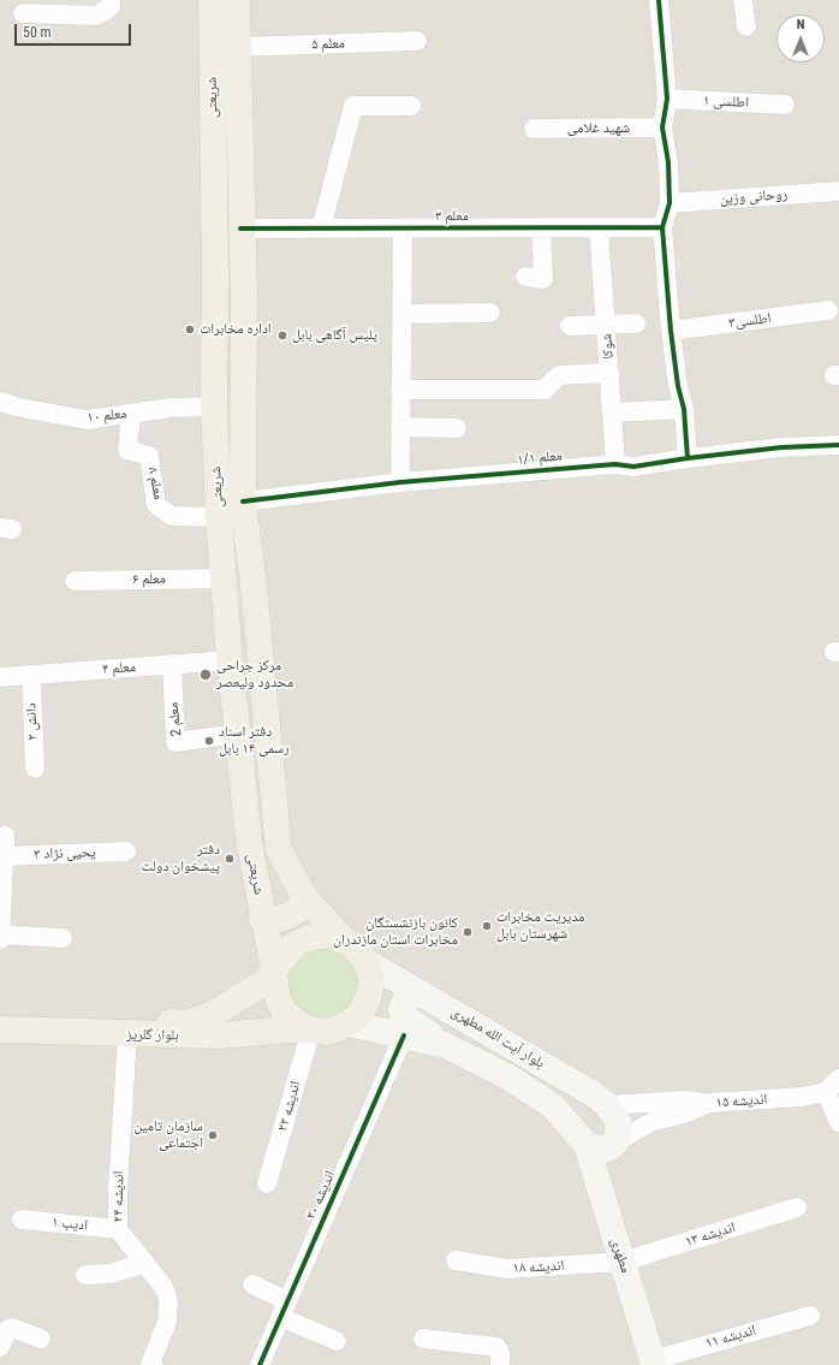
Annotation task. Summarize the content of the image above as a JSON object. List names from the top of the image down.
{
  "streets": {
    "main road": [
      "شریعتی",
      "بلوار گلریز",
      "بلوار آیت الله مطهری",
      "مطهری"
    ],
    "street": [
      "معلم ۵",
      "اطلسی ۱",
      "شهید غلامی",
      "روحانی وزین",
      "معلم ۳",
      "اطلسی۳",
      "شوکا",
      "معلم ۱۰",
      "معلم ۱/۱",
      "معلم ۸",
      "معلم ۶",
      "معلم ۴",
      "معلم 2",
      "دانش ۲",
      "یحیی نژاد ۳",
      "اندیشه ۱۵",
      "اندیشه ۲۲",
      "اندیشه ۲۰",
      "اندیشه ۲۴",
      "ادیب ۱",
      "اندیشه ١٣",
      "اندیشه ۱۸",
      "اندیشه ۱۱"
    ]
  },
  "crossings": [
    ["معلم ۵", "شریعتی"],
    ["شریعتی", "معلم ۳"],
    ["شریعتی", "معلم ۱۰"],
    ["شریعتی", "معلم ۱/۱"],
    ["شریعتی", "معلم ۸"],
    ["شریعتی", "معلم ۶"],
    ["شریعتی", "معلم ۴"],
    ["شریعتی", "معلم 2"],
    ["شریعتی", "بلوار گلریز"],
    ["شریعتی", "بلوار آیت الله مطهری"],
    ["شریعتی", "اندیشه ۲۲"],
    ["معلم ۳", "شوکا"],
    ["شوکا", "معلم ۱/۱"],
    ["معلم ۱۰", "معلم ۸"],
    ["معلم ۴", "معلم 2"],
    ["معلم ۴", "دانش ۲"],
    ["بلوار گلریز", "بلوار آیت الله مطهری"],
    ["بلوار گلریز", "اندیشه ۲۲"],
    ["بلوار گلریز", "اندیشه ۲۴"],
    ["بلوار آیت الله مطهری", "اندیشه ۱۵"],
    ["بلوار آیت الله مطهری", "اندیشه ۲۲"],
    ["بلوار آیت الله مطهری", "اندیشه ۲۰"],
    ["بلوار آیت الله مطهری", "مطهری"],
    ["اندیشه ۱۵", "مطهری"],
    ["اندیشه ۲۴", "ادیب ۱"],
    ["اندیشه ١٣", "مطهری"],
    ["اندیشه ١٣", "اندیشه ۱۸"],
    ["مطهری", "اندیشه ۱۸"],
    ["مطهری", "اندیشه ۱۱"]
  ],
  "places": [
    "اداره مخابرات",
    "پلیس آگاهی بابل",
    "مرکز جراحی محدود ولیعصر",
    "دفتر اسناد رسمی ۱۴ بابل",
    "دفتر پیشخوان دولت",
    "مدیریت مخابرات شهرستان بابل",
    "کانون بازنشستگان مخابرات استان مازندران",
    "سازمان تامین اجتماعی"
  ],
  "scale_bar": "50 m",
  "north": "top"
}
